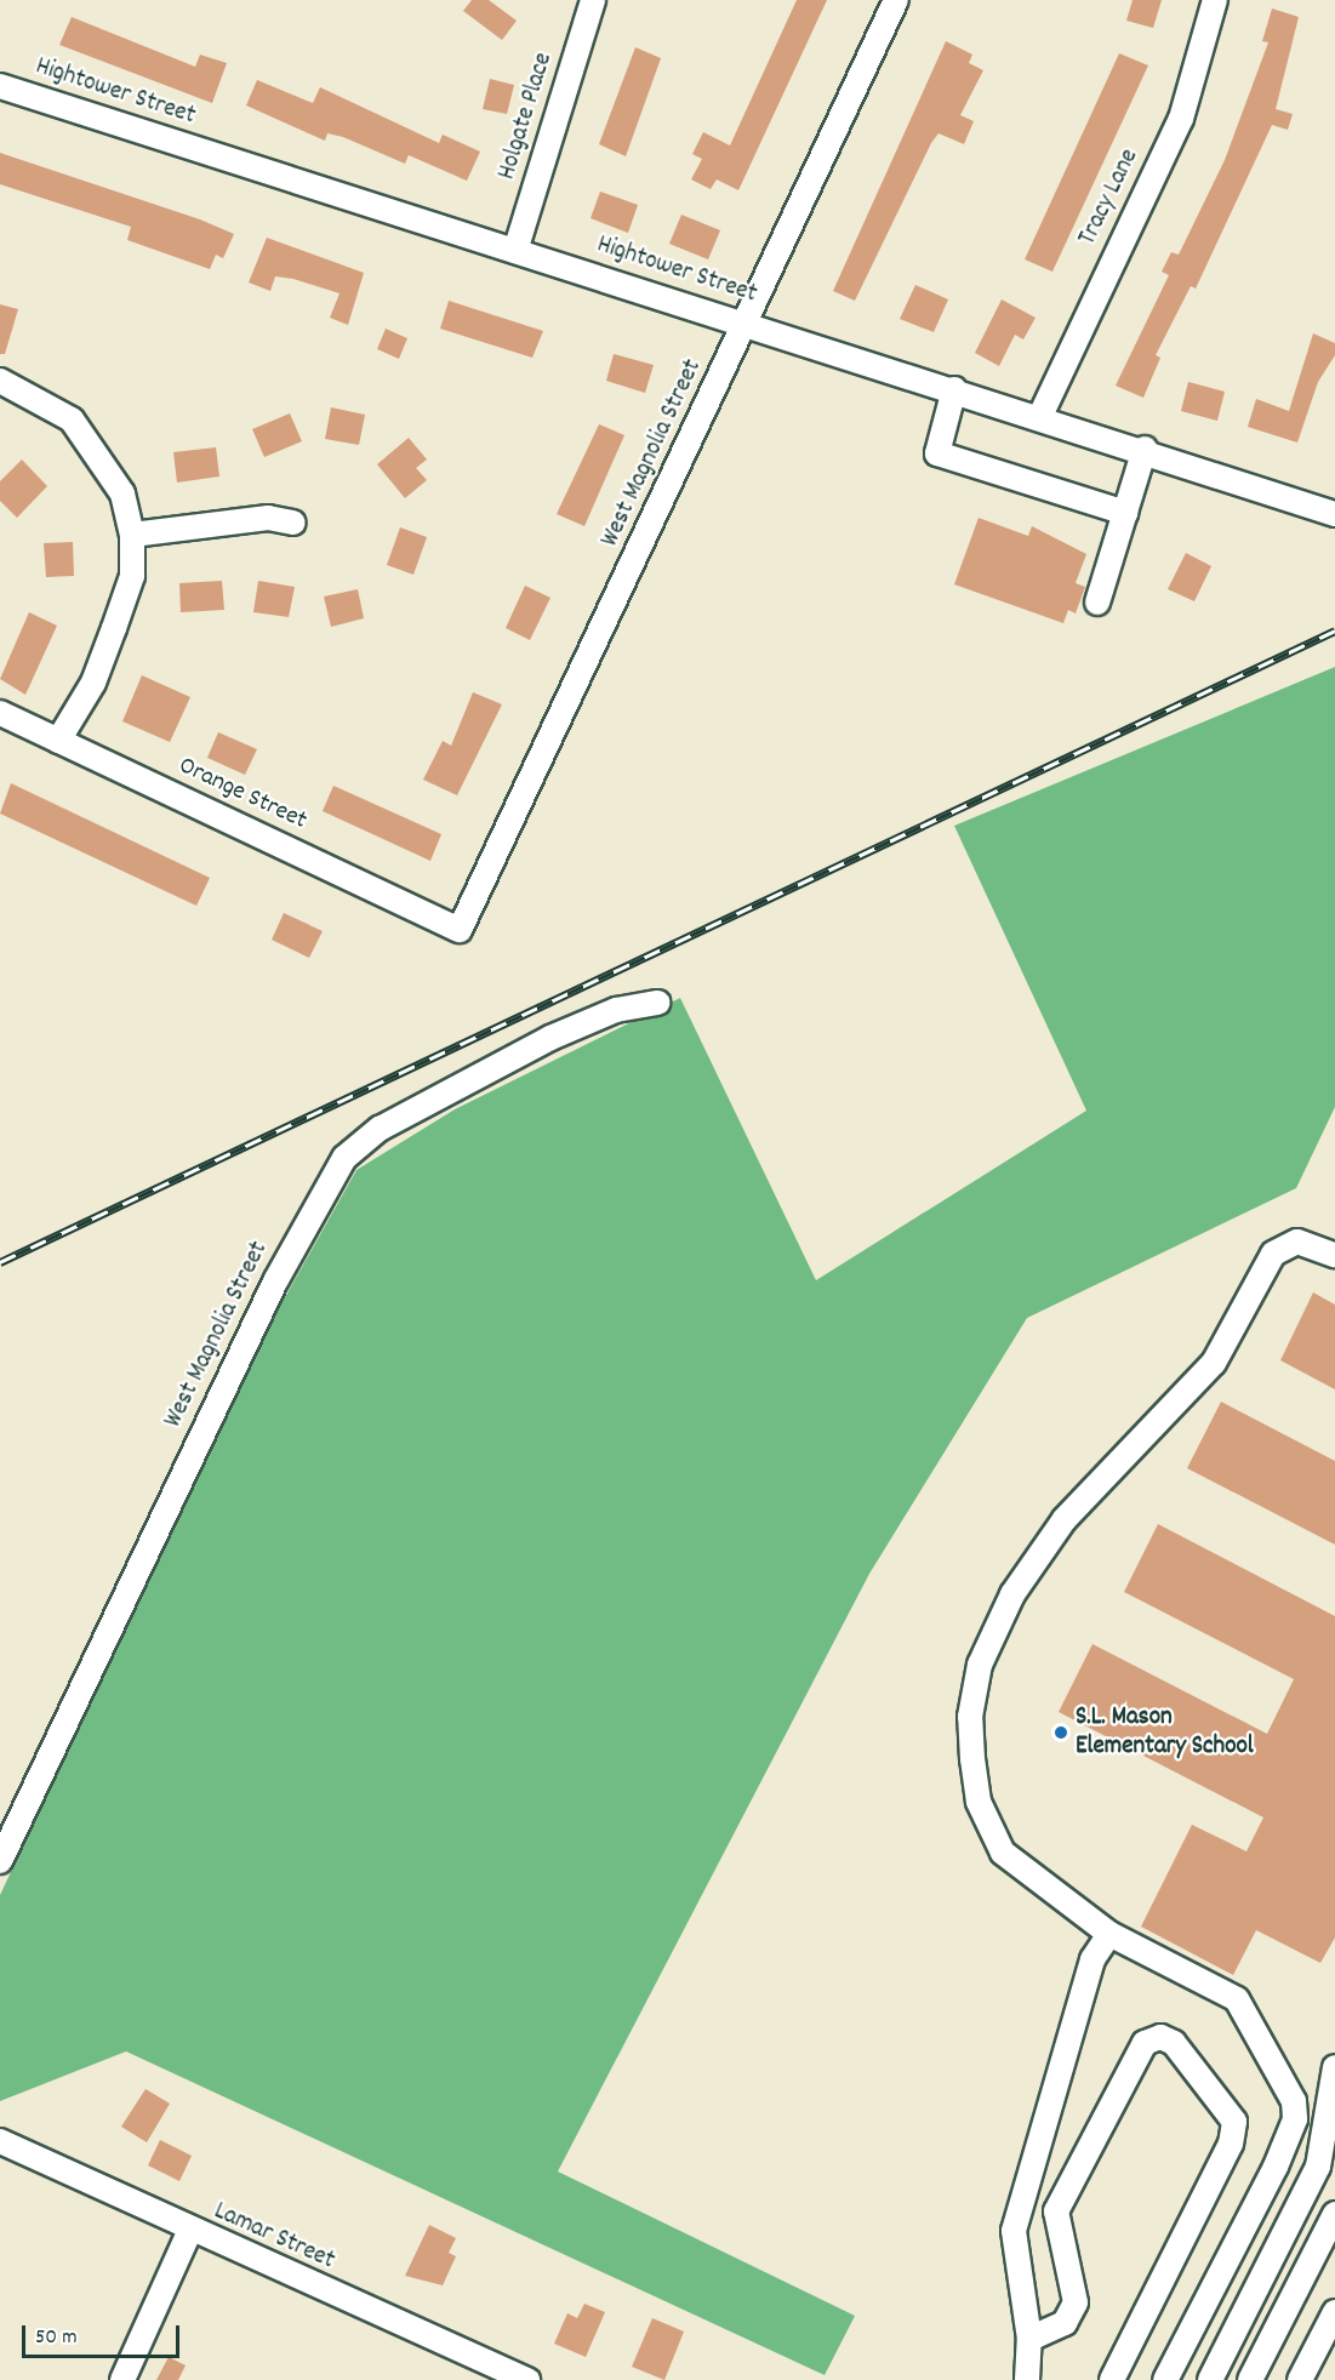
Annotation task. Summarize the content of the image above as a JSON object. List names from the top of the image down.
{
  "streets": {
    "street": [
      "Hightower Street",
      "Holgate Place",
      "Tracy Lane",
      "West Magnolia Street",
      "Orange Street",
      "Lamar Street"
    ]
  },
  "crossings": [
    ["Hightower Street", "Holgate Place"],
    ["Hightower Street", "Tracy Lane"],
    ["Hightower Street", "West Magnolia Street"],
    ["West Magnolia Street", "Orange Street"]
  ],
  "places": ["S.L. Mason Elementary School"],
  "scale_bar": "50 m"
}
